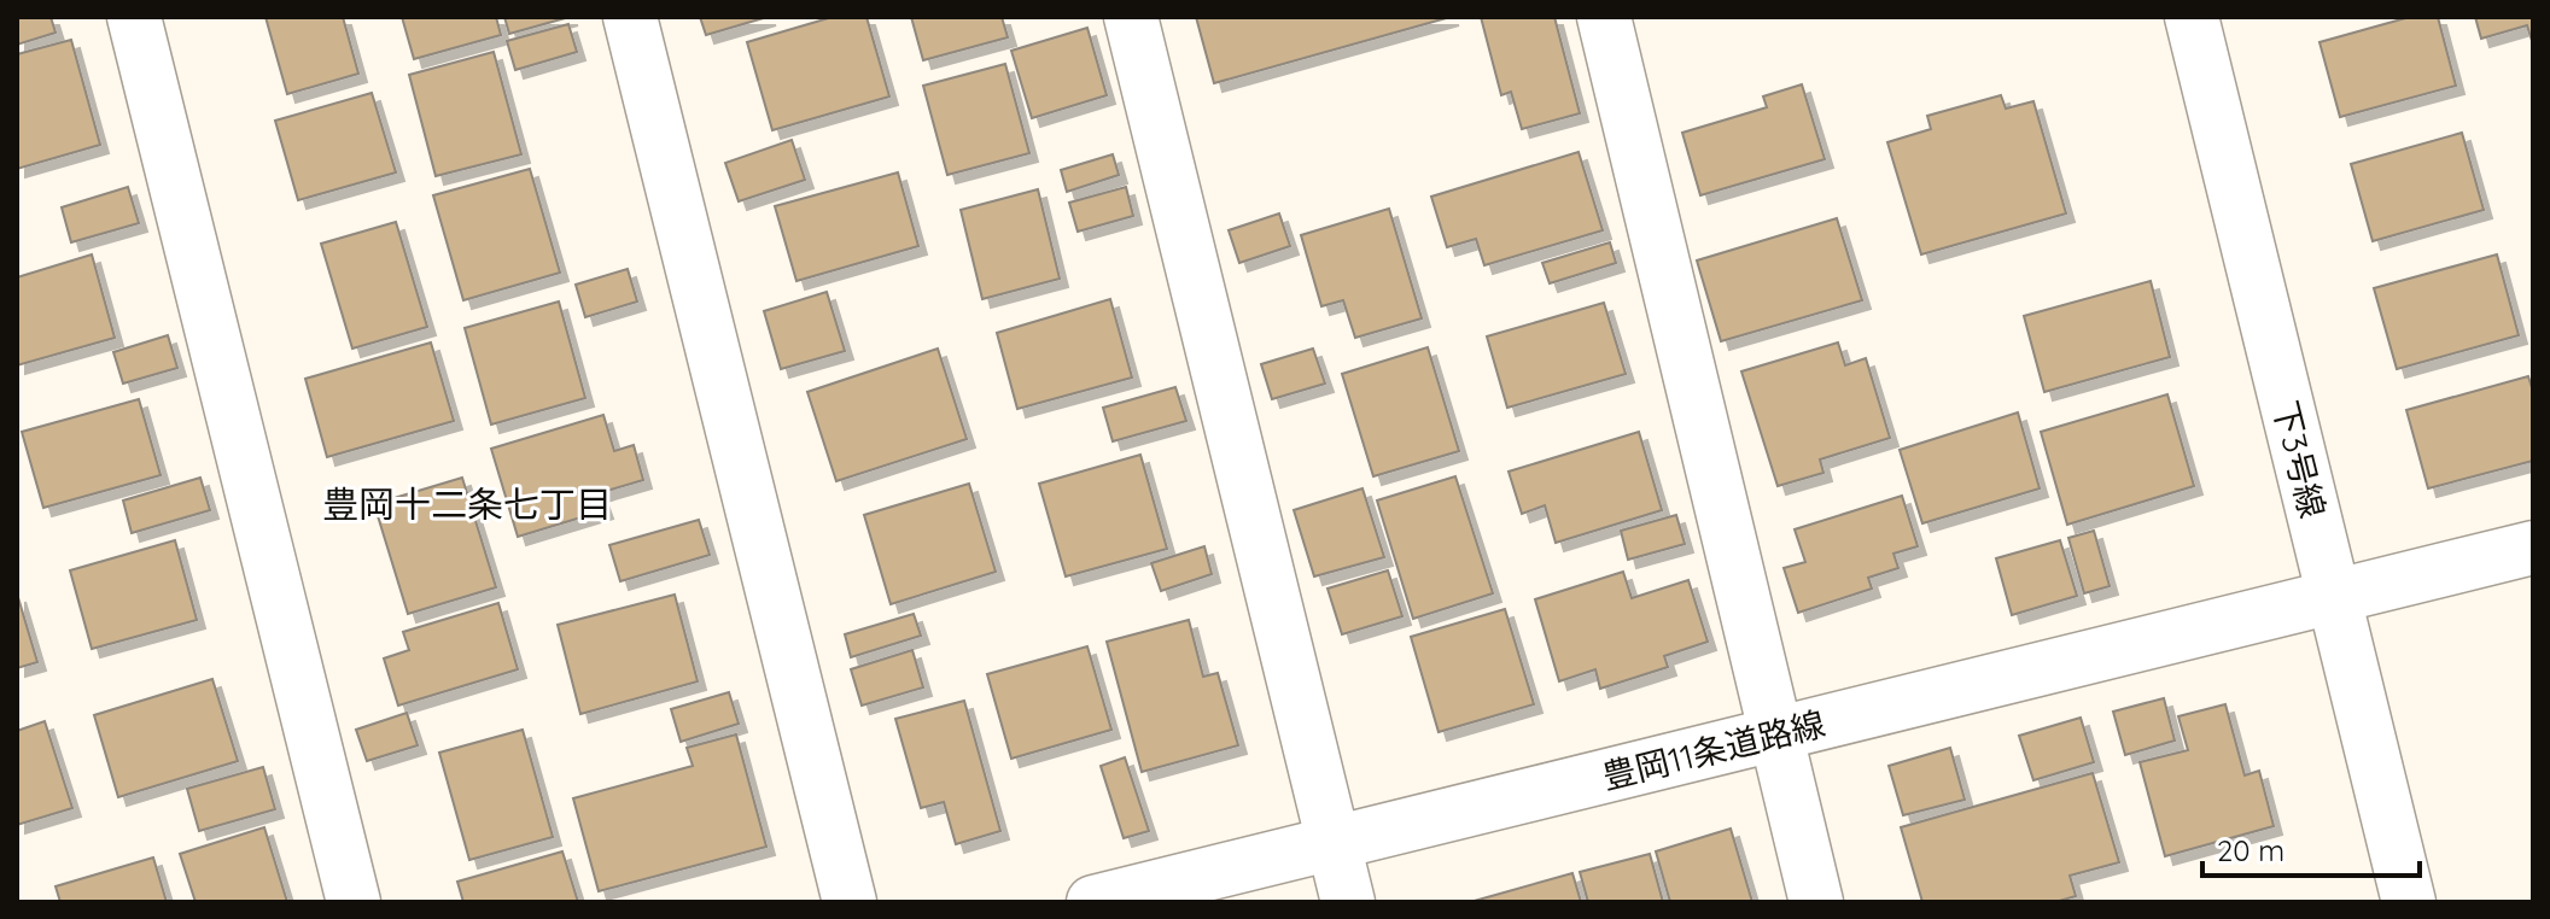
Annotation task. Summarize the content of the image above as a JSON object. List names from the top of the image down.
{
  "streets": {
    "street": ["下3号線", "豊岡11条道路線"]
  },
  "crossings": [
    ["下3号線", "豊岡11条道路線"]
  ],
  "districts": ["豊岡十二条七丁目"],
  "scale_bar": "20 m"
}
